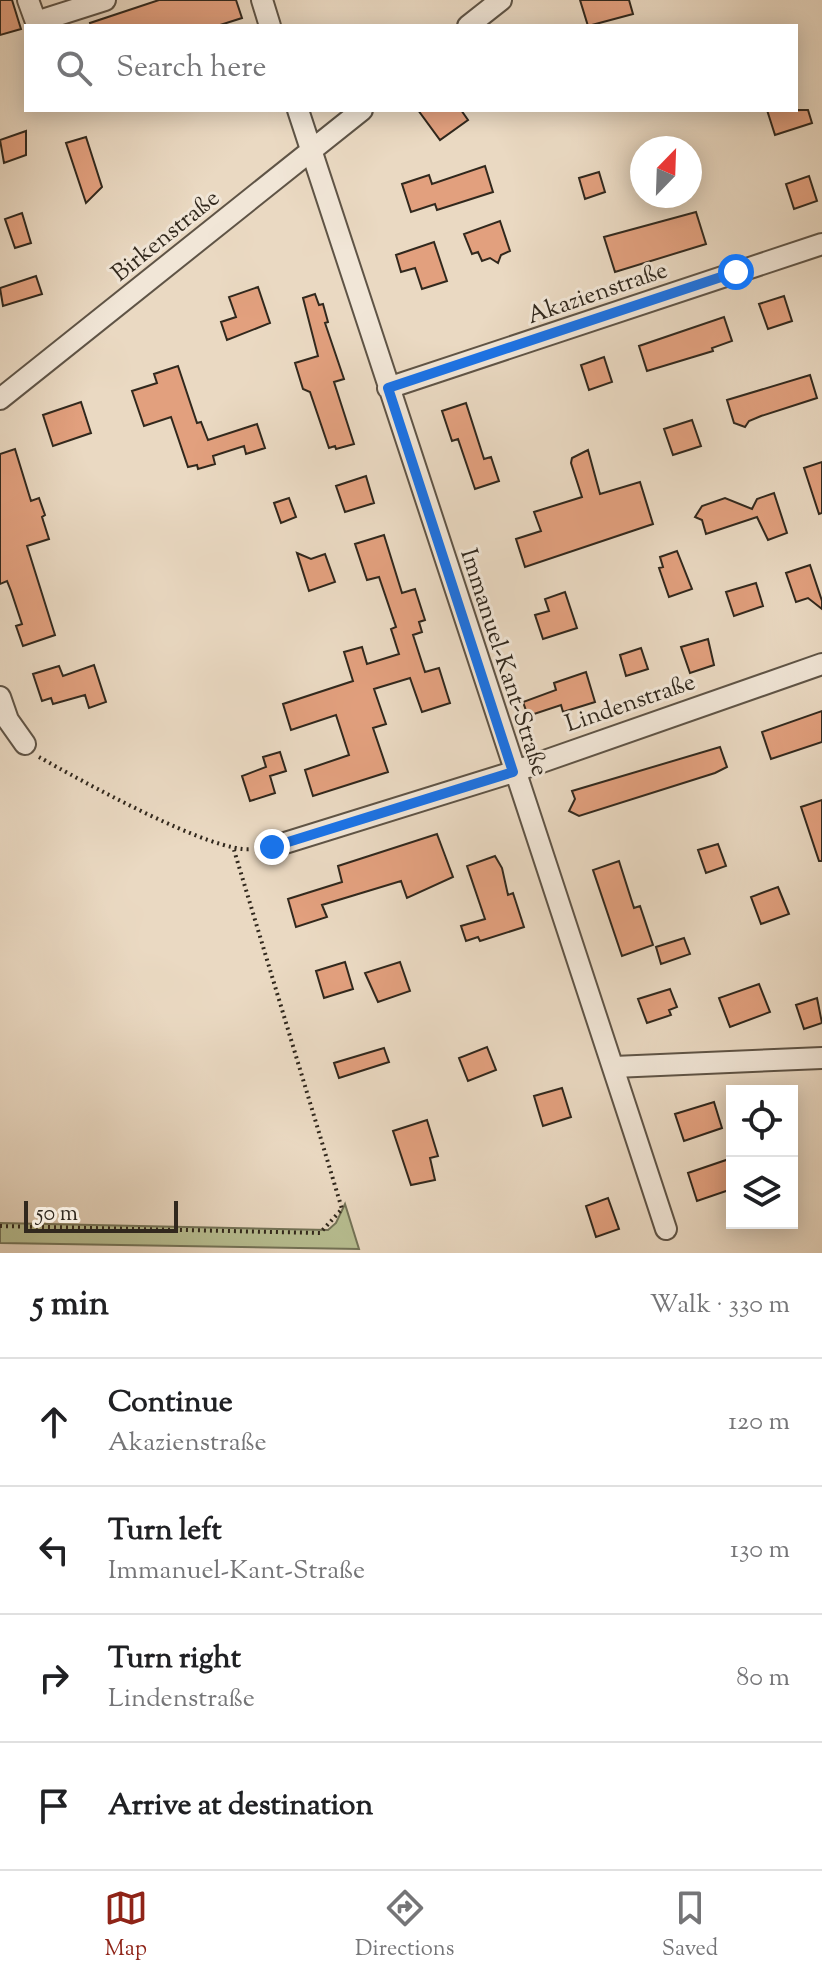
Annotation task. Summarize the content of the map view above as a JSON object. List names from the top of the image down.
{
  "streets": {
    "street": [
      "Birkenstraße",
      "Akazienstraße",
      "Immanuel-Kant-Straße",
      "Lindenstraße"
    ]
  },
  "crossings": [
    ["Birkenstraße", "Immanuel-Kant-Straße"],
    ["Akazienstraße", "Immanuel-Kant-Straße"],
    ["Immanuel-Kant-Straße", "Lindenstraße"]
  ],
  "scale_bar": "50 m",
  "north": "top right",
  "page": {
    "search": "Search here",
    "scale": "50 m",
    "heading": ["5 min", "Walk · 330 m"],
    "list": [
      ["Continue", "Akazienstraße", "120 m"],
      ["Turn left", "Immanuel-Kant-Straße", "130 m"],
      ["Turn right", "Lindenstraße", "80 m"],
      "Arrive at destination"
    ],
    "nav": ["Map", "Directions", "Saved"]
  }
}
